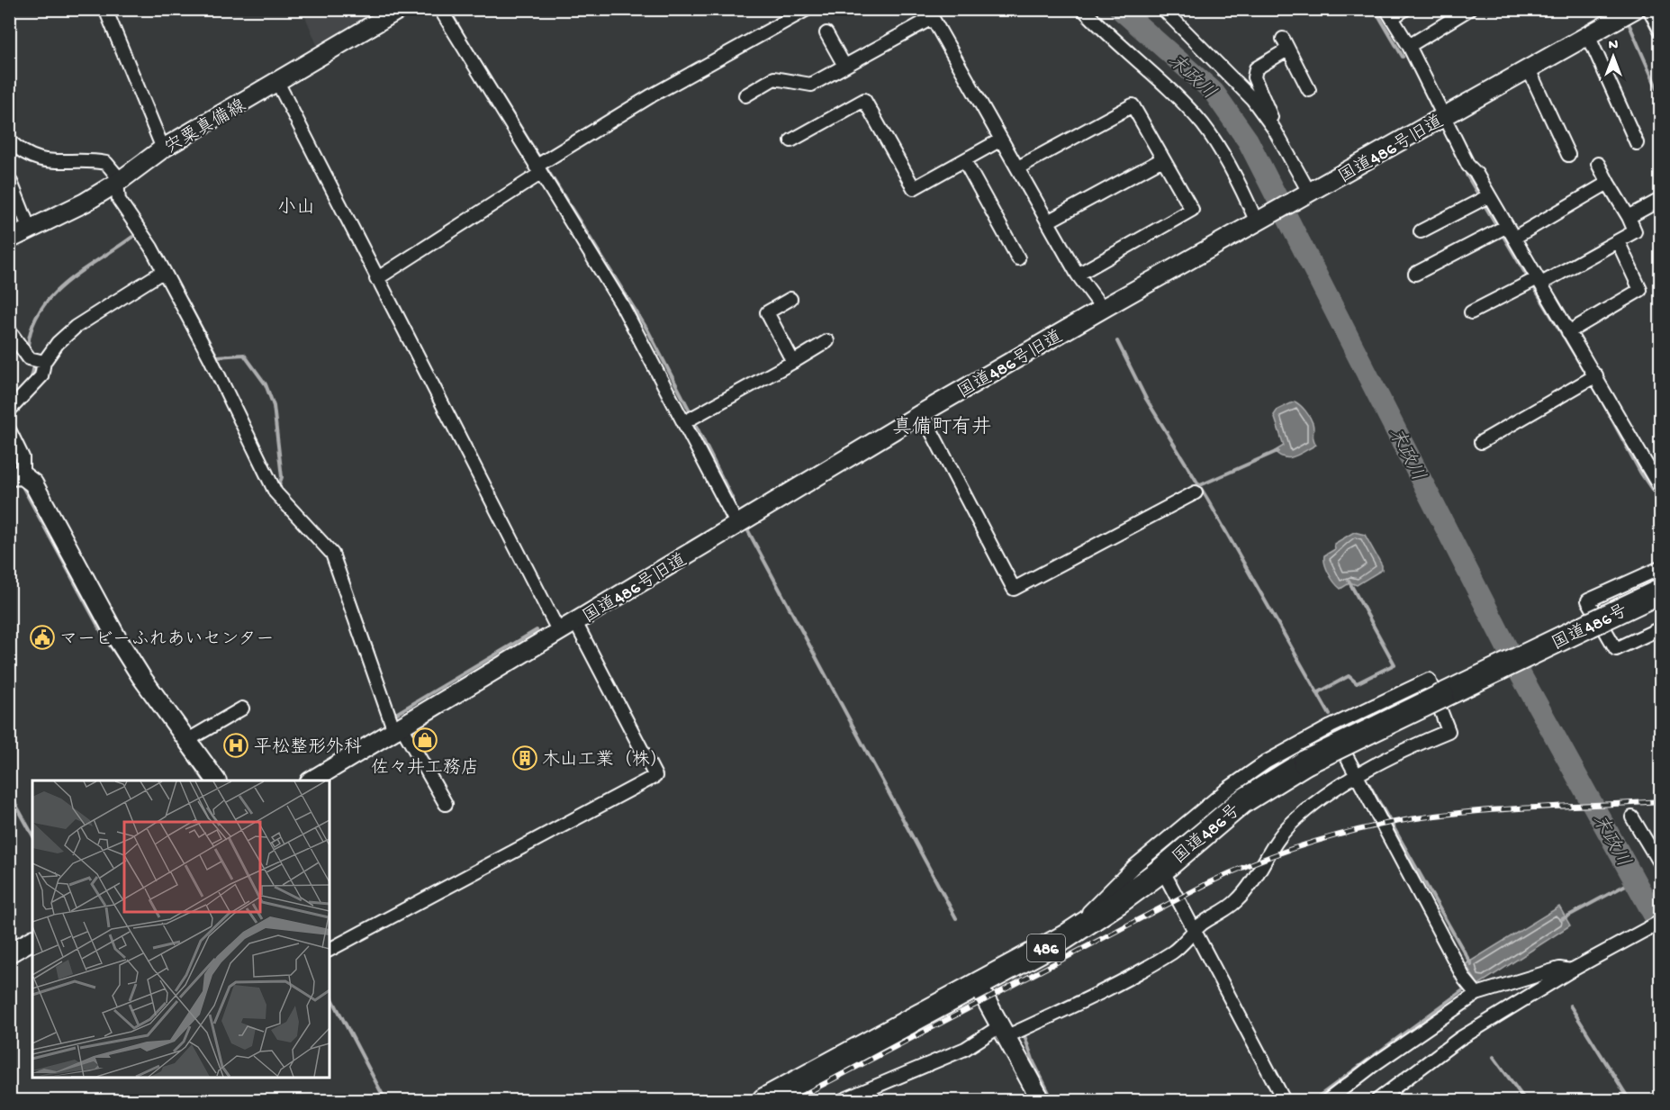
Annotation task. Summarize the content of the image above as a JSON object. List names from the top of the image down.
{
  "streets": {
    "highway": ["国道486号", "486"],
    "street": ["宍粟真備線", "国道486号旧道"]
  },
  "districts": ["小山", "真備町有井"],
  "water": ["末政川"],
  "places": {
    "public building": ["マービーふれあいセンター"],
    "shop": ["佐々井工務店"],
    "hospital": ["平松整形外科"],
    "building": ["木山工業（株）"]
  },
  "north": "top"
}
